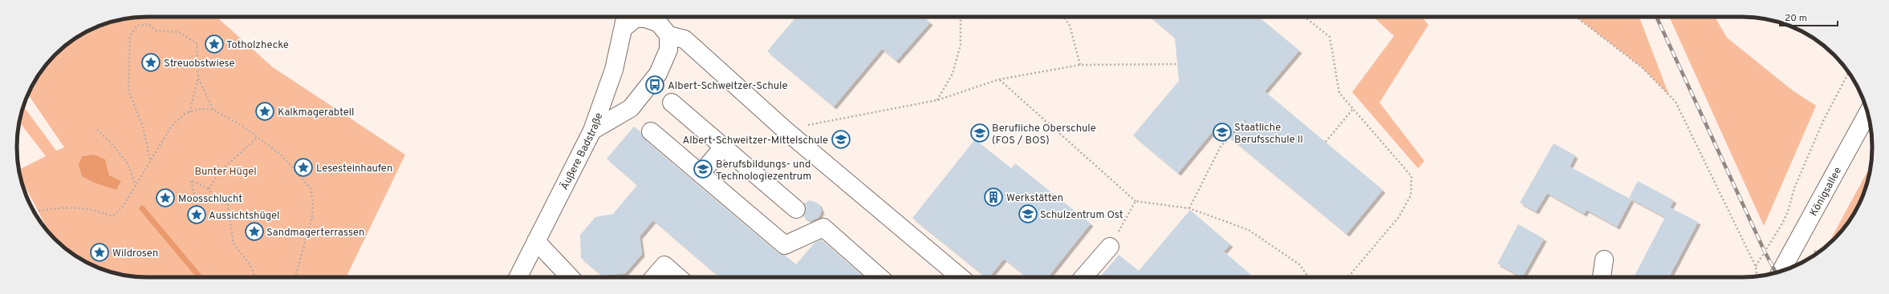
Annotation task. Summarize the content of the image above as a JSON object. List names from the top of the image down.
{
  "streets": {
    "street": ["Äußere Badstraße", "Königsallee"]
  },
  "parks": ["Bunter Hügel"],
  "places": {
    "place": [
      "Totholzhecke",
      "Streuobstwiese",
      "Kalkmagerabteil",
      "Lesesteinhaufen",
      "Moosschlucht",
      "Aussichtshügel",
      "Sandmagerterrassen",
      "Wildrosen"
    ],
    "bus stop": ["Albert-Schweitzer-Schule"],
    "school or university": [
      "Staatliche Berufsschule II",
      "Berufliche Oberschule (FOS / BOS)",
      "Albert-Schweitzer-Mittelschule",
      "Berufsbildungs- und Technologiezentrum",
      "Schulzentrum Ost"
    ],
    "building": ["Werkstätten"]
  },
  "scale_bar": "20 m"
}
